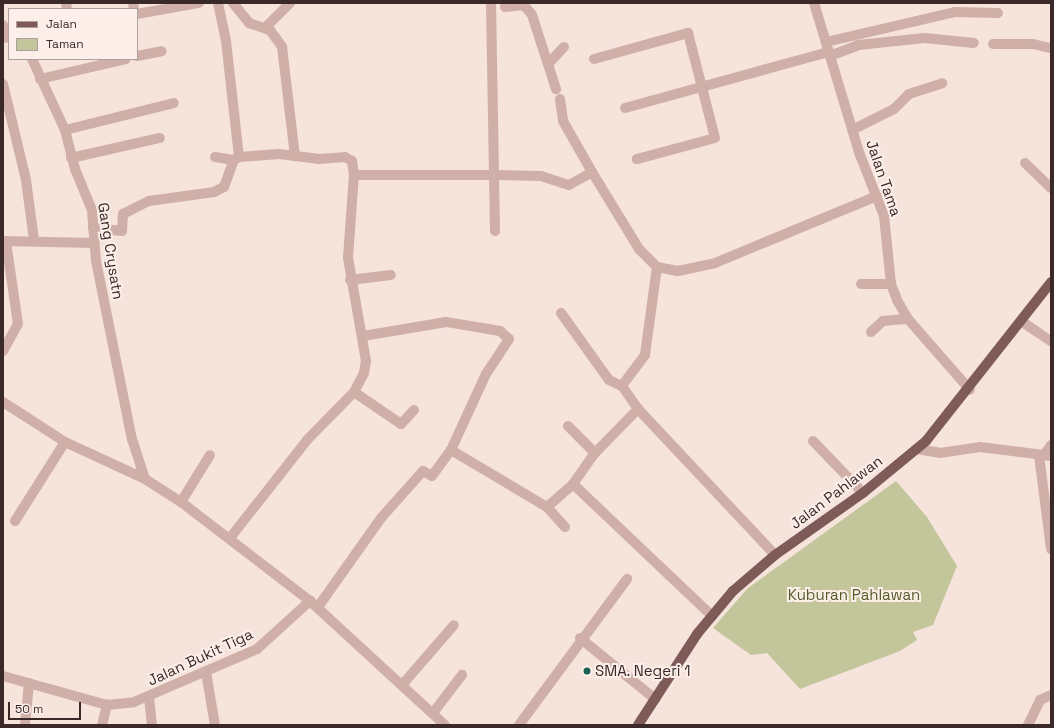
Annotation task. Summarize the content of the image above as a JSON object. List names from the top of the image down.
{
  "streets": {
    "main road": ["Jalan Pahlawan"],
    "street": ["Jalan Tama", "Gang Crysatn", "Jalan Bukit Tiga"]
  },
  "crossings": [
    ["Jalan Tama", "Jalan Pahlawan"]
  ],
  "parks": ["Kuburan Pahlawan"],
  "places": ["SMA. Negeri 1"],
  "legend": ["Jalan", "Taman"],
  "scale_bar": "50 m"
}
